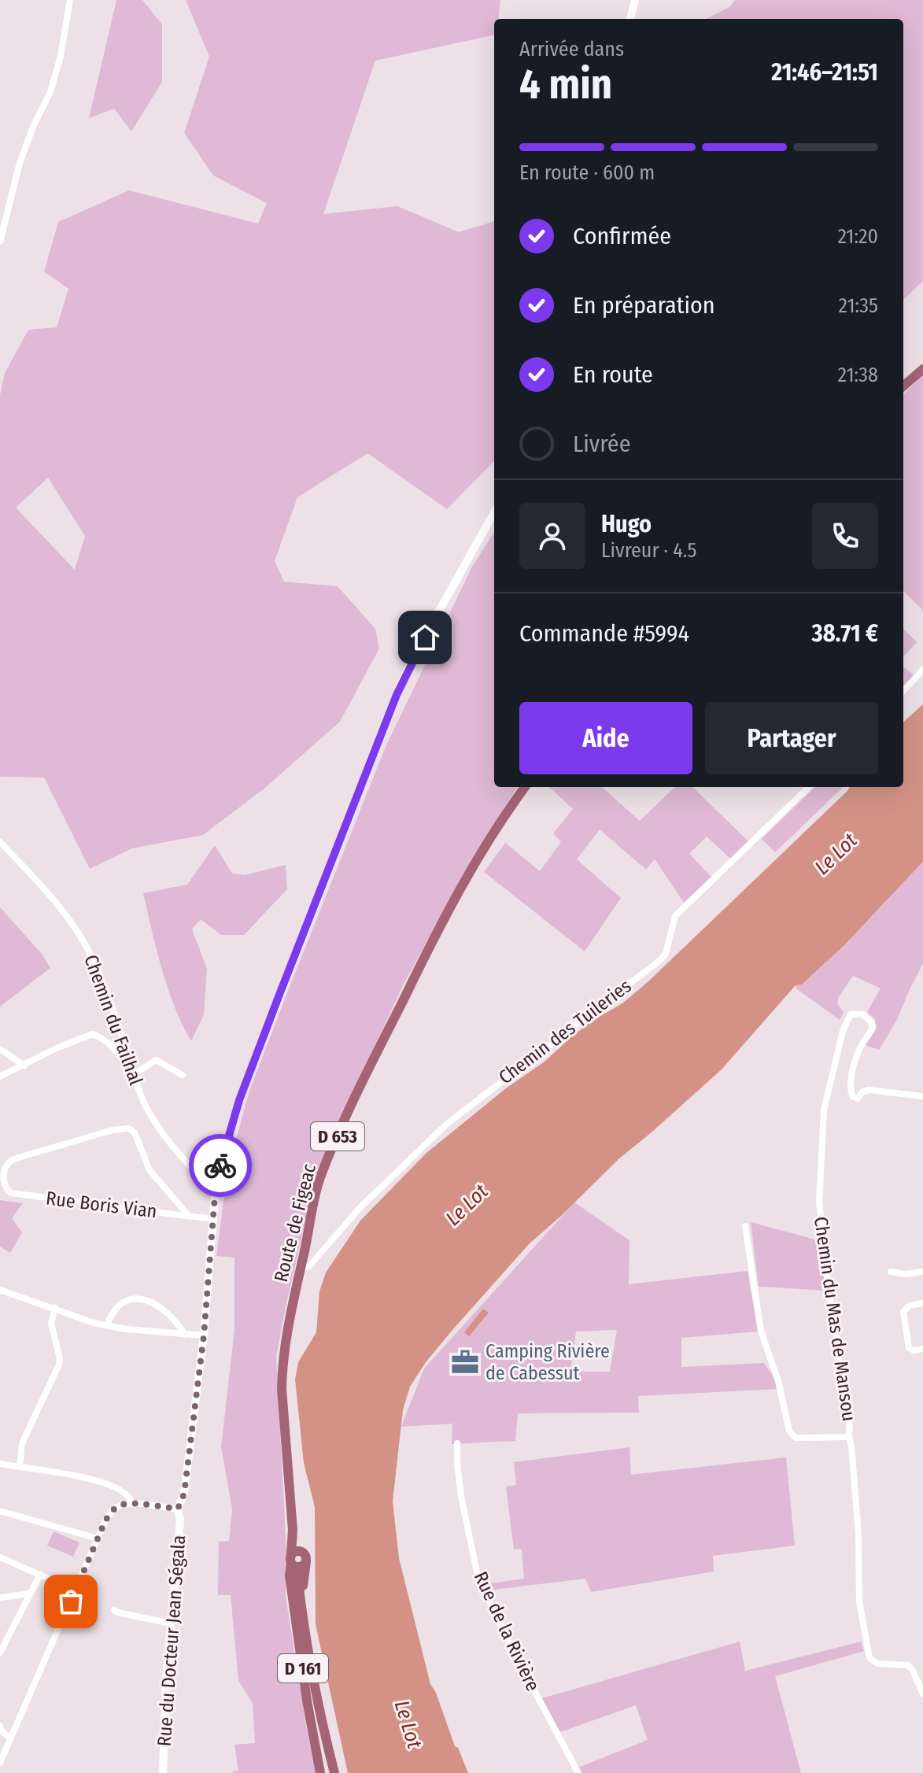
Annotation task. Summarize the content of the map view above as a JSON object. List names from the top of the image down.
{
  "streets": {
    "main road": ["D 653", "Route de Figeac", "D 161"],
    "street": [
      "Chemin du Failhal",
      "Chemin des Tuileries",
      "Rue Boris Vian",
      "Chemin du Mas de Mansou",
      "Rue de la Rivière",
      "Rue du Docteur Jean Ségala"
    ]
  },
  "crossings": [
    ["Chemin du Failhal", "Rue du Docteur Jean Ségala"],
    ["Chemin des Tuileries", "Route de Figeac"],
    ["D 653", "Route de Figeac"],
    ["D 653", "D 161"],
    ["Rue Boris Vian", "Rue du Docteur Jean Ségala"],
    ["Route de Figeac", "D 161"]
  ],
  "water": ["Le Lot"],
  "places": {
    "office": ["Camping Rivière de Cabessut"]
  },
  "page": {
    "heading": ["4 min", "Arrivée dans", "21:46–21:51"],
    "panel": [
      "Hugo",
      "Livreur · 4.5",
      "Commande #5994",
      "38.71 €"
    ],
    "bar": "En route · 600 m",
    "list": [
      ["Confirmée", "21:20"],
      ["En préparation", "21:35"],
      ["En route", "21:38"],
      "Livrée"
    ],
    "buttons": ["Aide", "Partager"]
  }
}
